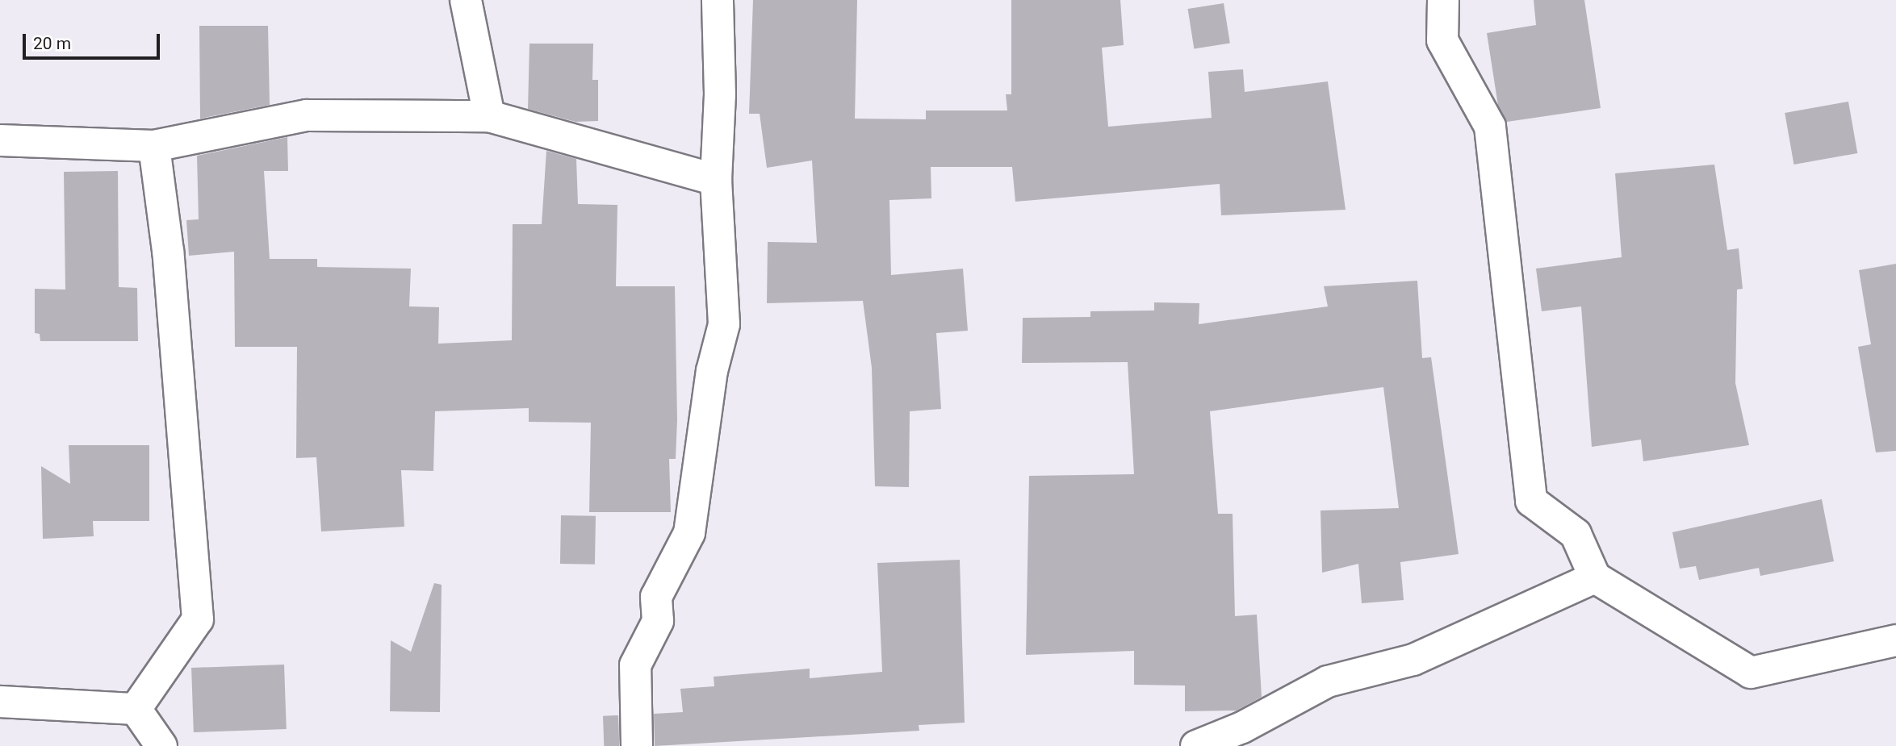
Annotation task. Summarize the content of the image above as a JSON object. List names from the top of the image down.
{
  "scale_bar": "20 m"
}
